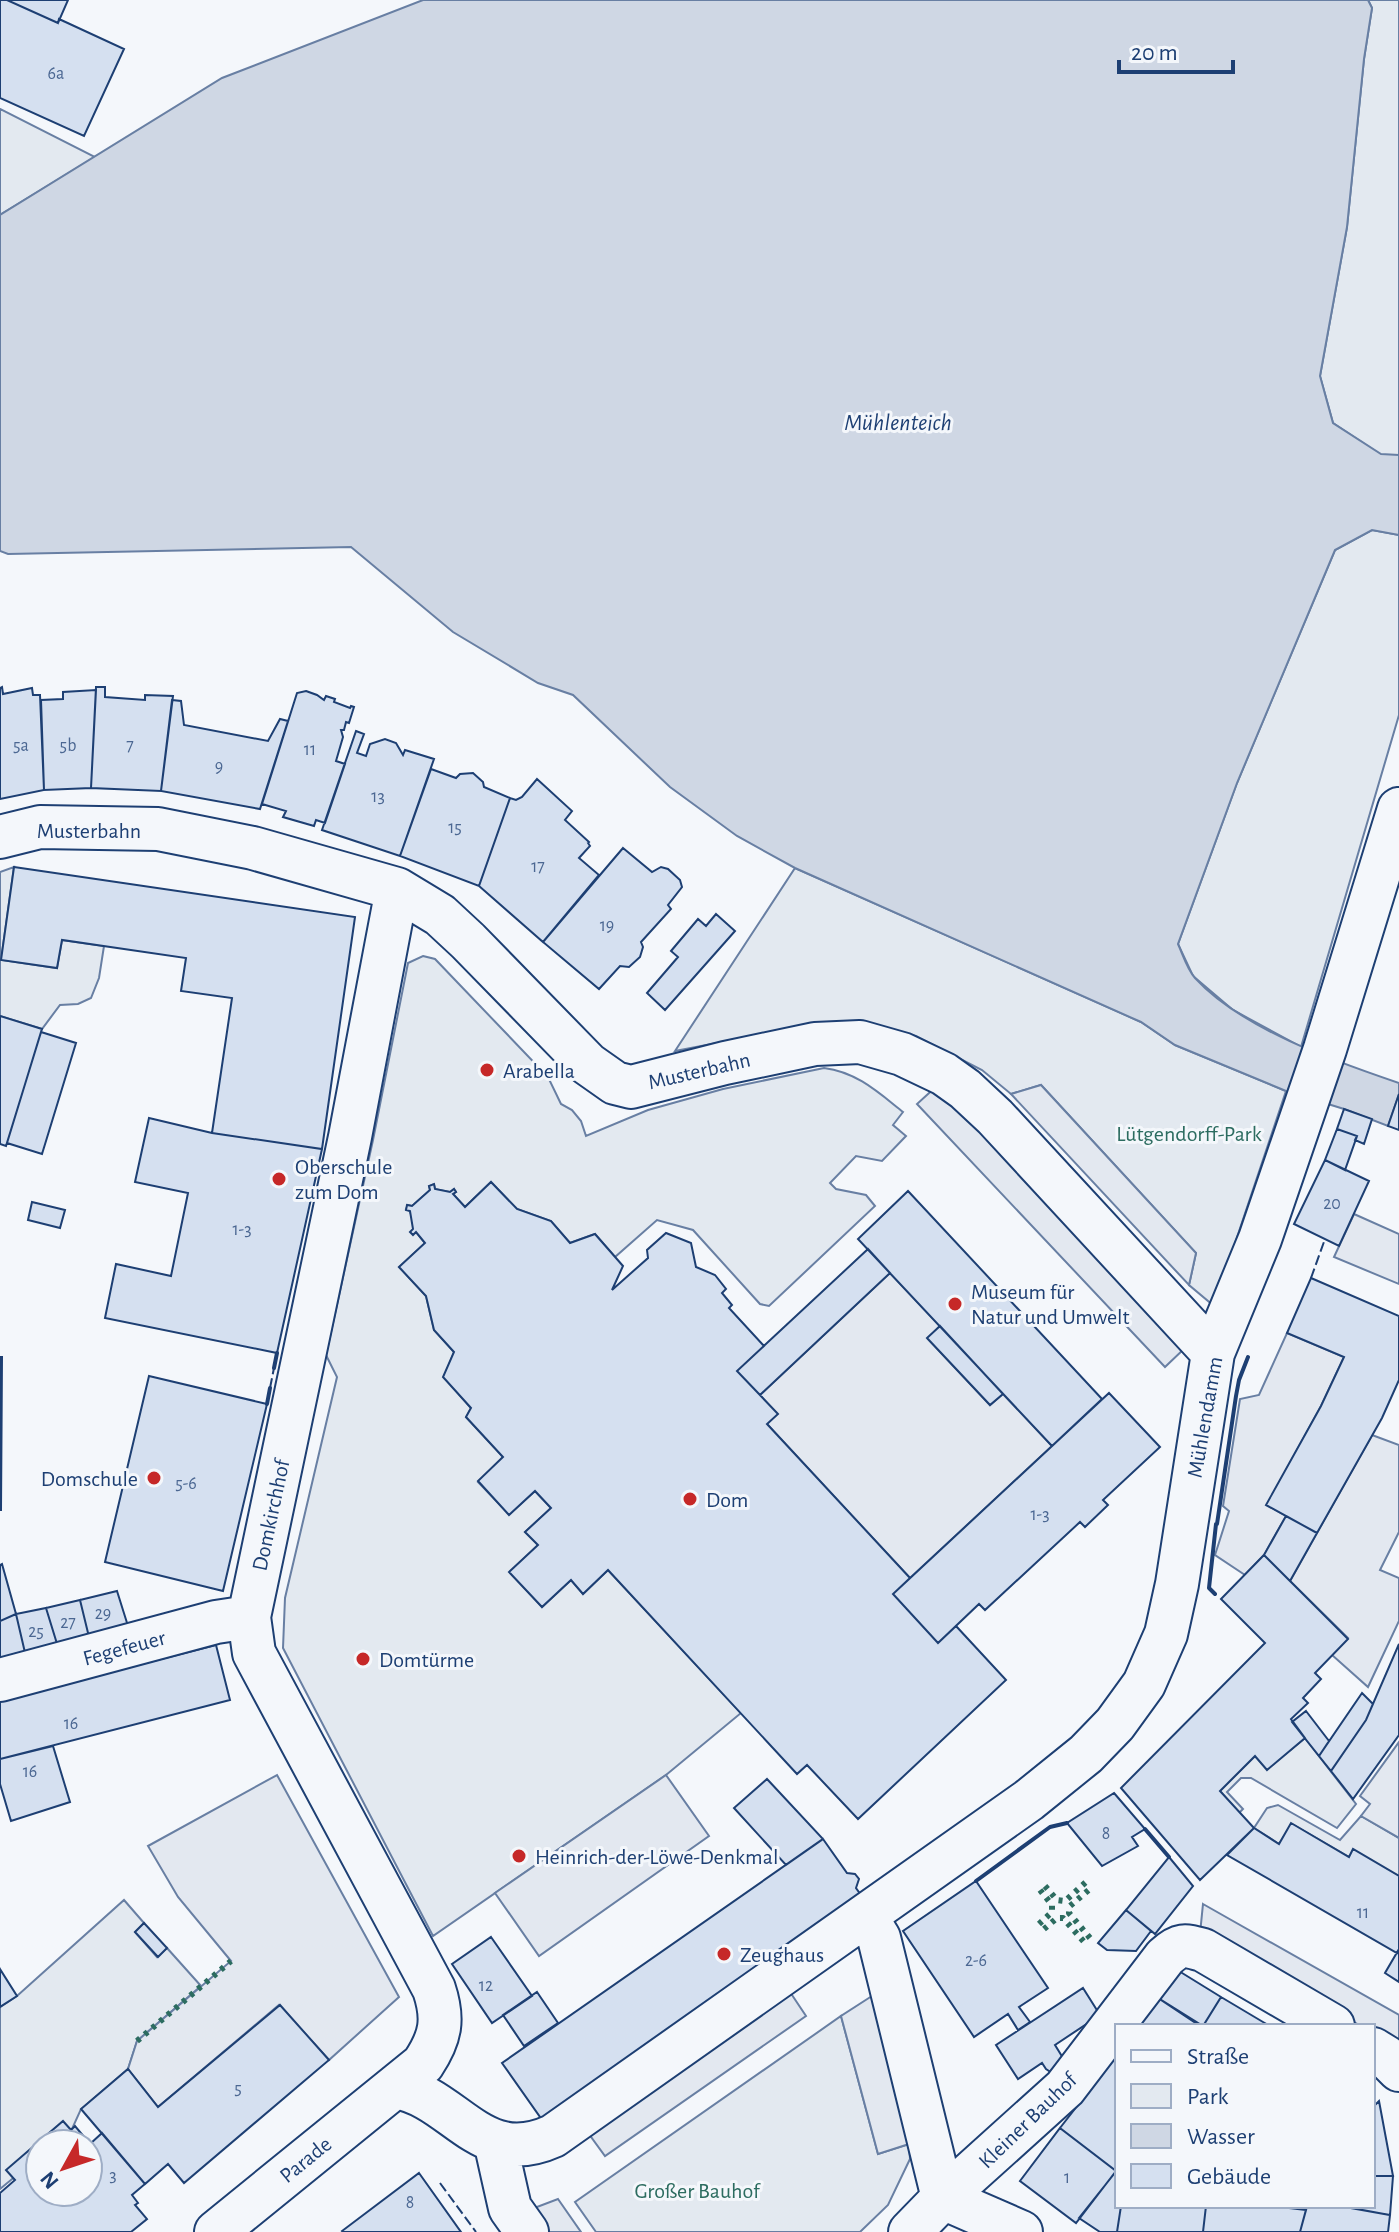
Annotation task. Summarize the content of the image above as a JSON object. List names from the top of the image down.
{
  "streets": {
    "street": [
      "Musterbahn",
      "Mühlendamm",
      "Domkirchhof",
      "Fegefeuer",
      "Kleiner Bauhof",
      "Parade"
    ]
  },
  "crossings": [
    ["Musterbahn", "Mühlendamm"],
    ["Musterbahn", "Domkirchhof"],
    ["Domkirchhof", "Fegefeuer"],
    ["Domkirchhof", "Parade"]
  ],
  "water": ["Mühlenteich"],
  "parks": ["Lütgendorff-Park", "Großer Bauhof"],
  "places": [
    "Arabella",
    "Oberschule zum Dom",
    "Museum für Natur und Umwelt",
    "Domschule",
    "Dom",
    "Domtürme",
    "Heinrich-der-Löwe-Denkmal",
    "Zeughaus"
  ],
  "house_numbers": [
    "6a",
    "5a",
    "5b",
    "7",
    "11",
    "9",
    "13",
    "15",
    "17",
    "19",
    "20",
    "1-3",
    "5-6",
    "1-3",
    "29",
    "27",
    "25",
    "16",
    "16",
    "8",
    "11",
    "2-6",
    "12",
    "5",
    "3",
    "1",
    "8"
  ],
  "legend": [
    "Straße",
    "Park",
    "Wasser",
    "Gebäude"
  ],
  "scale_bar": "20 m",
  "north": "bottom left"
}
